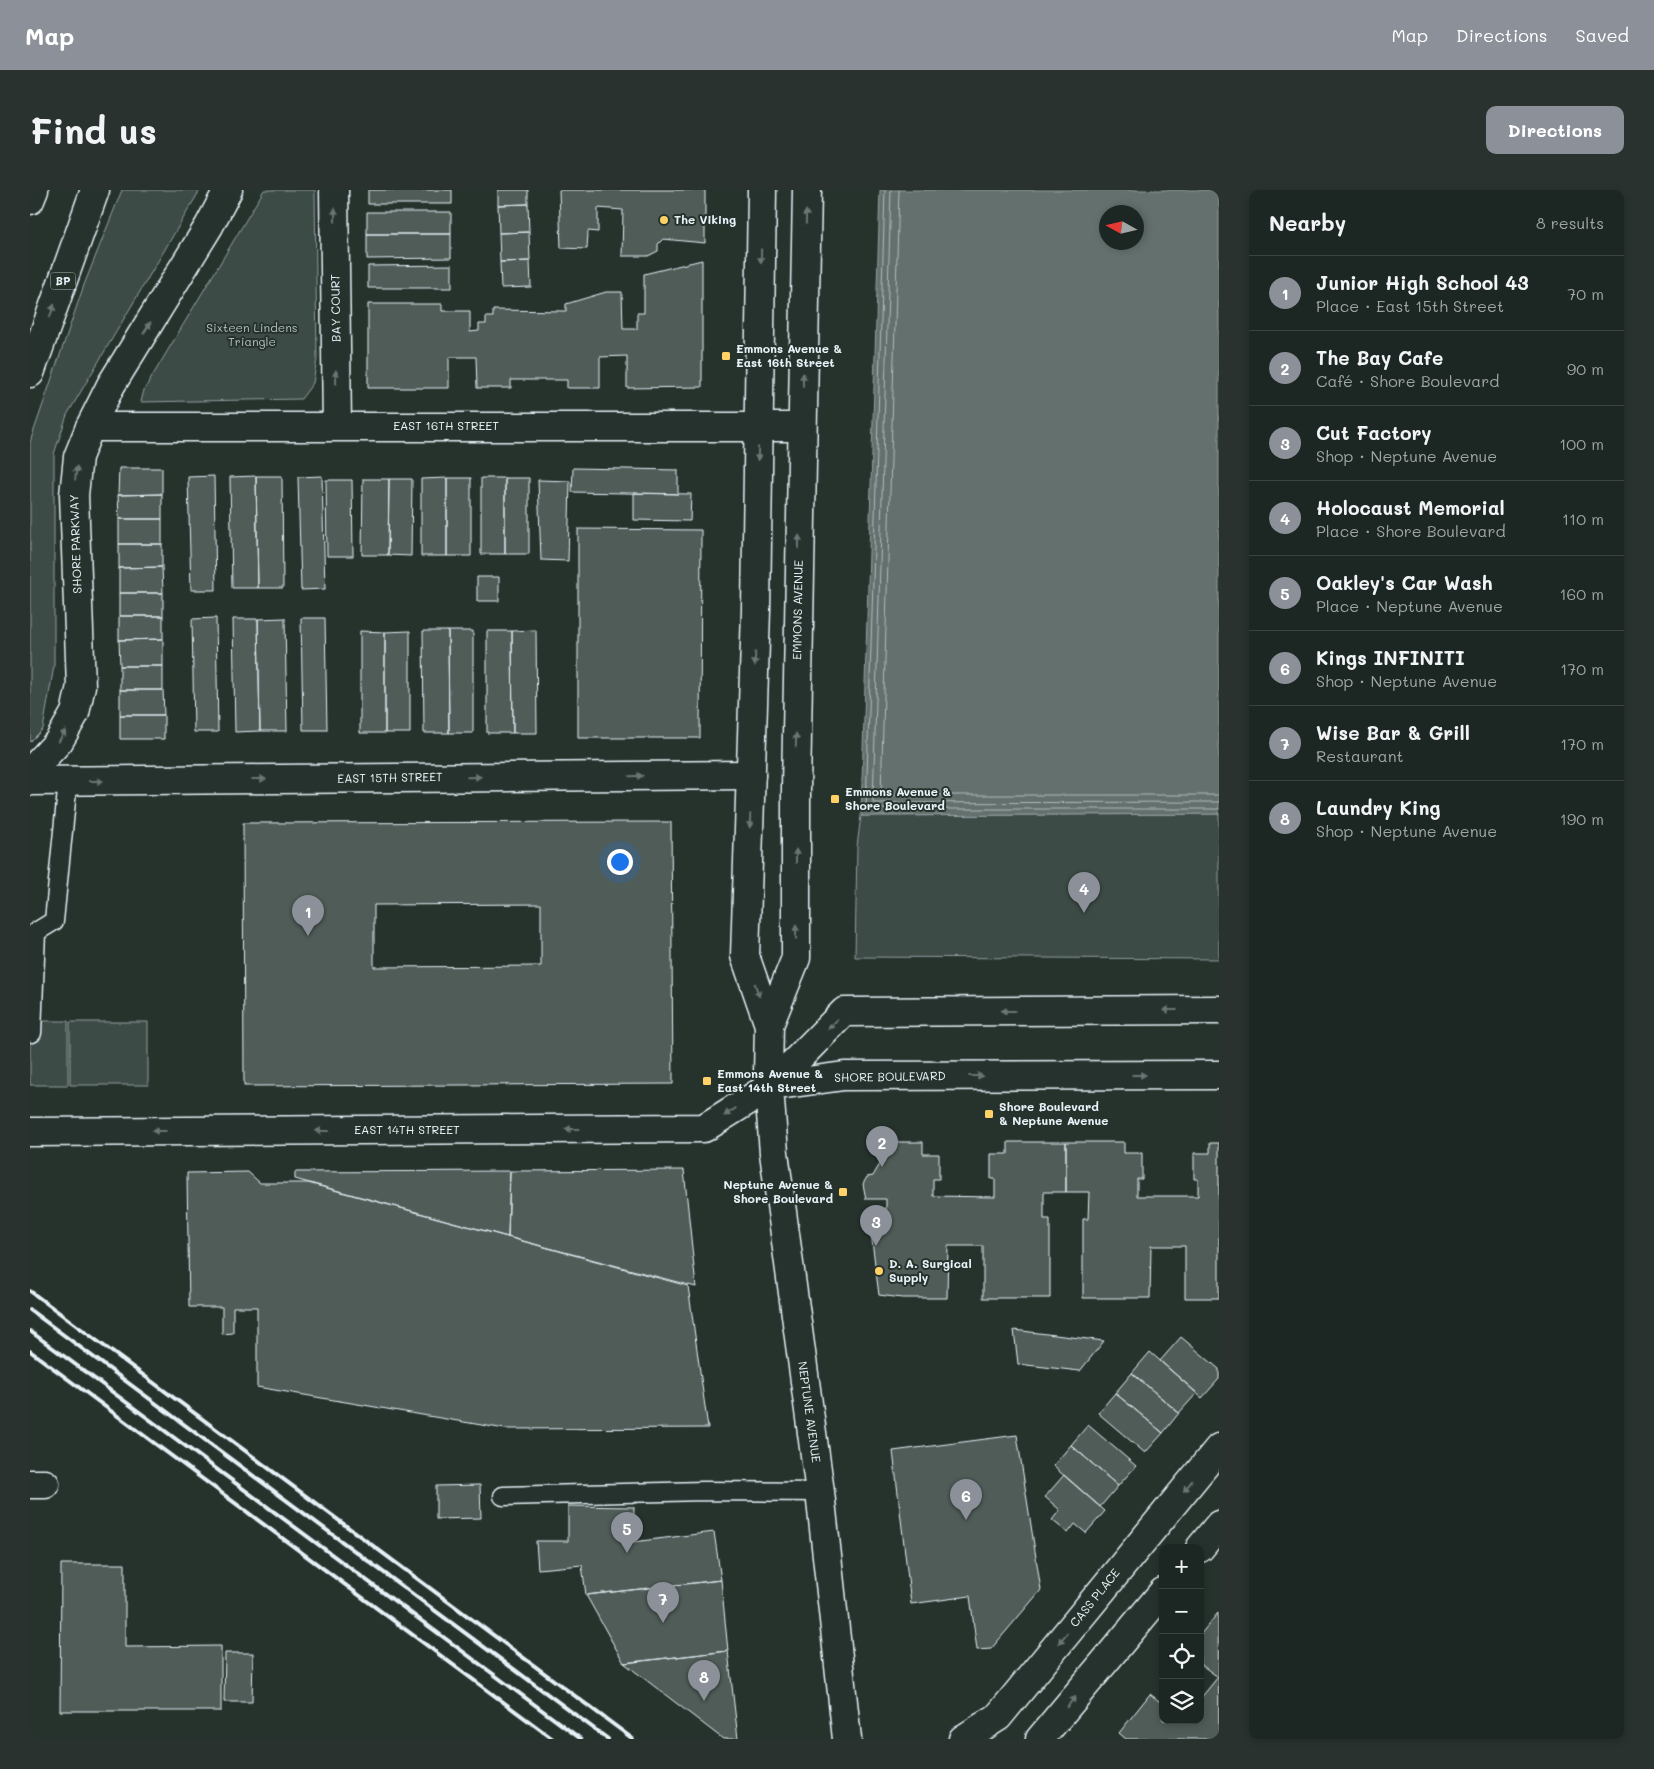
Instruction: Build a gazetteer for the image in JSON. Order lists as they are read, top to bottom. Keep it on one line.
{"streets":{"main road":["BP","BAY COURT","EAST 16TH STREET","SHORE PARKWAY","EMMONS AVENUE","EAST 15TH STREET","SHORE BOULEVARD","EAST 14TH STREET","NEPTUNE AVENUE","CASS PLACE"]},"crossings":[["BAY COURT","EAST 16TH STREET"],["EAST 16TH STREET","SHORE PARKWAY"],["EAST 16TH STREET","EMMONS AVENUE"],["EMMONS AVENUE","EAST 15TH STREET"],["EMMONS AVENUE","SHORE BOULEVARD"],["EMMONS AVENUE","EAST 14TH STREET"],["EMMONS AVENUE","NEPTUNE AVENUE"],["SHORE BOULEVARD","EAST 14TH STREET"],["SHORE BOULEVARD","NEPTUNE AVENUE"],["EAST 14TH STREET","NEPTUNE AVENUE"]],"one_way":["BAY COURT","EAST 15TH STREET","EAST 14TH STREET"],"parks":["Sixteen Lindens Triangle"],"places":{"other":["The Viking","D. A. Surgical Supply"],"transit":["Emmons Avenue & East 16th Street","Emmons Avenue & Shore Boulevard","Emmons Avenue & East 14th Street","Shore Boulevard & Neptune Avenue","Neptune Avenue & Shore Boulevard"]},"north":"left","page":{"header":"Map","nav":["Map","Directions","Saved"],"buttons":"Directions","title":"Find us","heading":["Nearby","8 results"],"list":[{"mark":"1","name":"Junior High School 43","note":"Place · East 15th Street","value":"70 m"},{"mark":"2","name":"The Bay Cafe","note":"Café · Shore Boulevard","value":"90 m"},{"mark":"3","name":"Cut Factory","note":"Shop · Neptune Avenue","value":"100 m"},{"mark":"4","name":"Holocaust Memorial","note":"Place · Shore Boulevard","value":"110 m"},{"mark":"5","name":"Oakley's Car Wash","note":"Place · Neptune Avenue","value":"160 m"},{"mark":"6","name":"Kings INFINITI","note":"Shop · Neptune Avenue","value":"170 m"},{"mark":"7","name":"Wise Bar & Grill","note":"Restaurant","value":"170 m"},{"mark":"8","name":"Laundry King","note":"Shop · Neptune Avenue","value":"190 m"}],"pins":["4","1","2","3","6","5","7","8"],"map_buttons":["+","−"]}}
